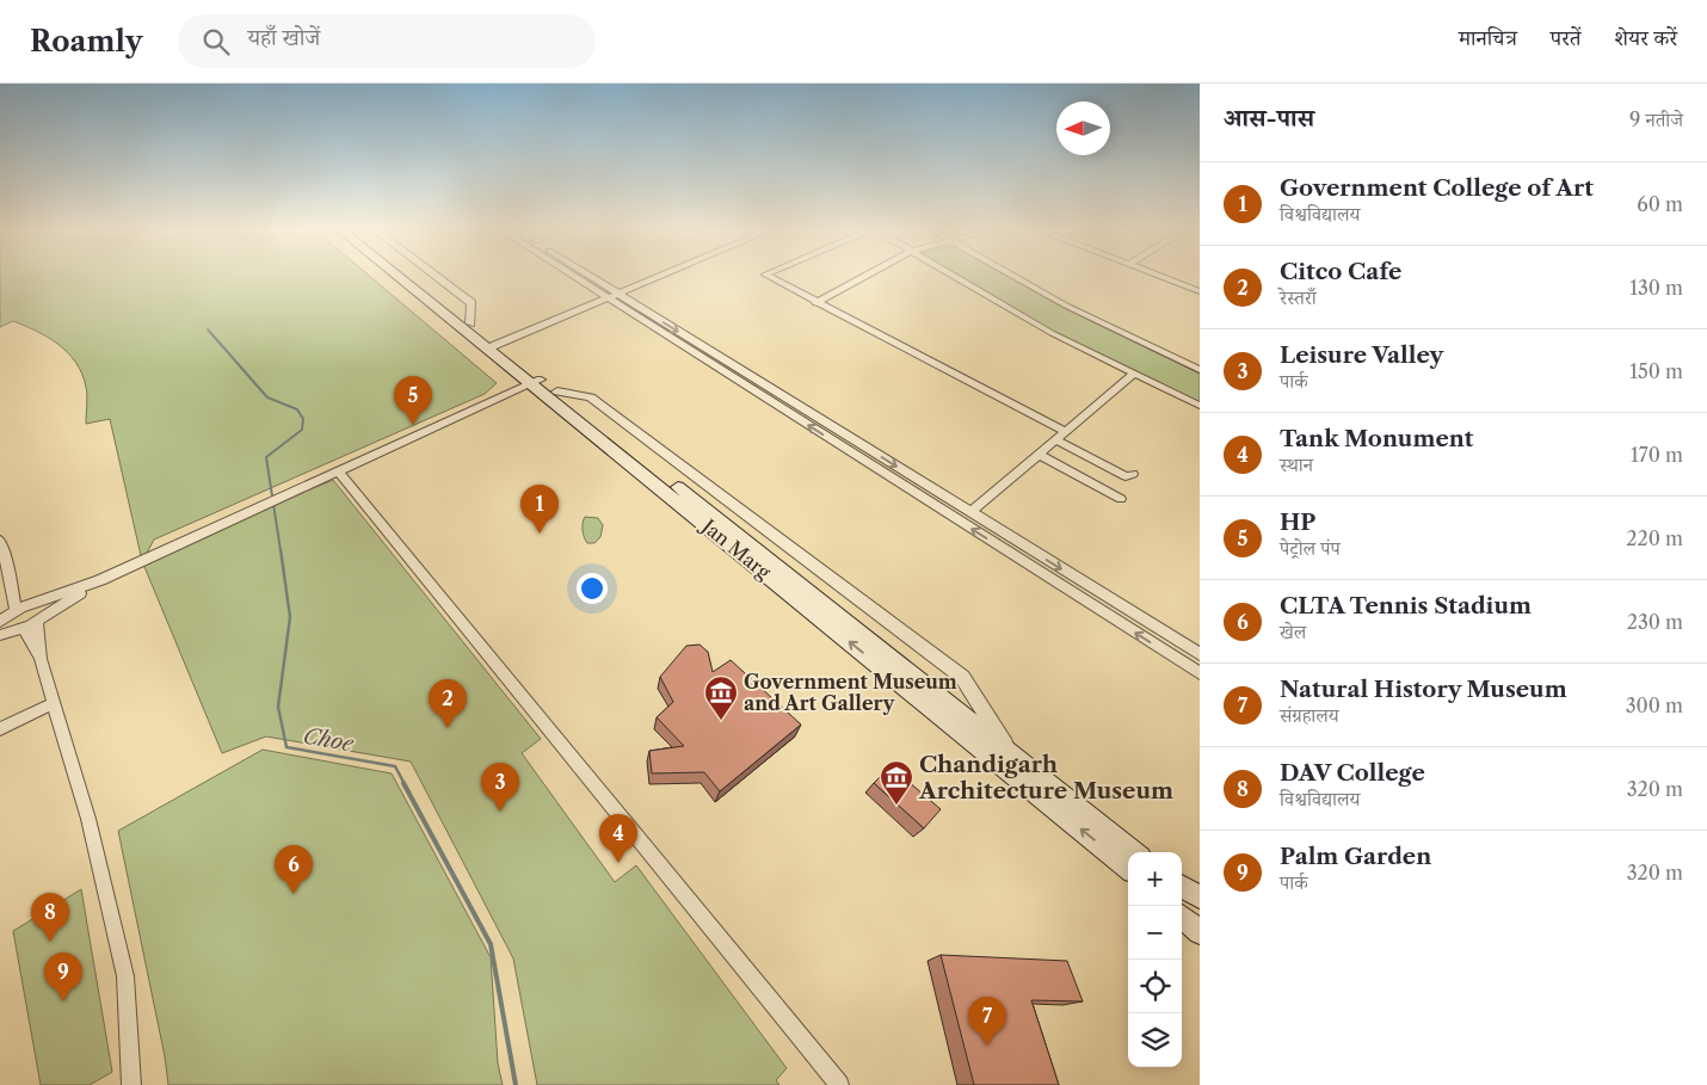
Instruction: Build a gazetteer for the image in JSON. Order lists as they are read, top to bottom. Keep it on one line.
{"streets":{"main road":["Jan Marg"]},"water":["Choe"],"places":{"museum":["Government Museum and Art Gallery","Chandigarh Architecture Museum"]},"north":"left","page":{"header":"Roamly","search":"यहाँ खोजें","nav":["मानचित्र","परतें","शेयर करें"],"heading":["आस-पास","9 नतीजे"],"list":[{"mark":"1","name":"Government College of Art","note":"विश्वविद्यालय","value":"60 m"},{"mark":"2","name":"Citco Cafe","note":"रेस्तराँ","value":"130 m"},{"mark":"3","name":"Leisure Valley","note":"पार्क","value":"150 m"},{"mark":"4","name":"Tank Monument","note":"स्थान","value":"170 m"},{"mark":"5","name":"HP","note":"पेट्रोल पंप","value":"220 m"},{"mark":"6","name":"CLTA Tennis Stadium","note":"खेल","value":"230 m"},{"mark":"7","name":"Natural History Museum","note":"संग्रहालय","value":"300 m"},{"mark":"8","name":"DAV College","note":"विश्वविद्यालय","value":"320 m"},{"mark":"9","name":"Palm Garden","note":"पार्क","value":"320 m"}],"pins":["5","1","2","3","4","6","8","9","7"],"map_buttons":["+","−"]}}
